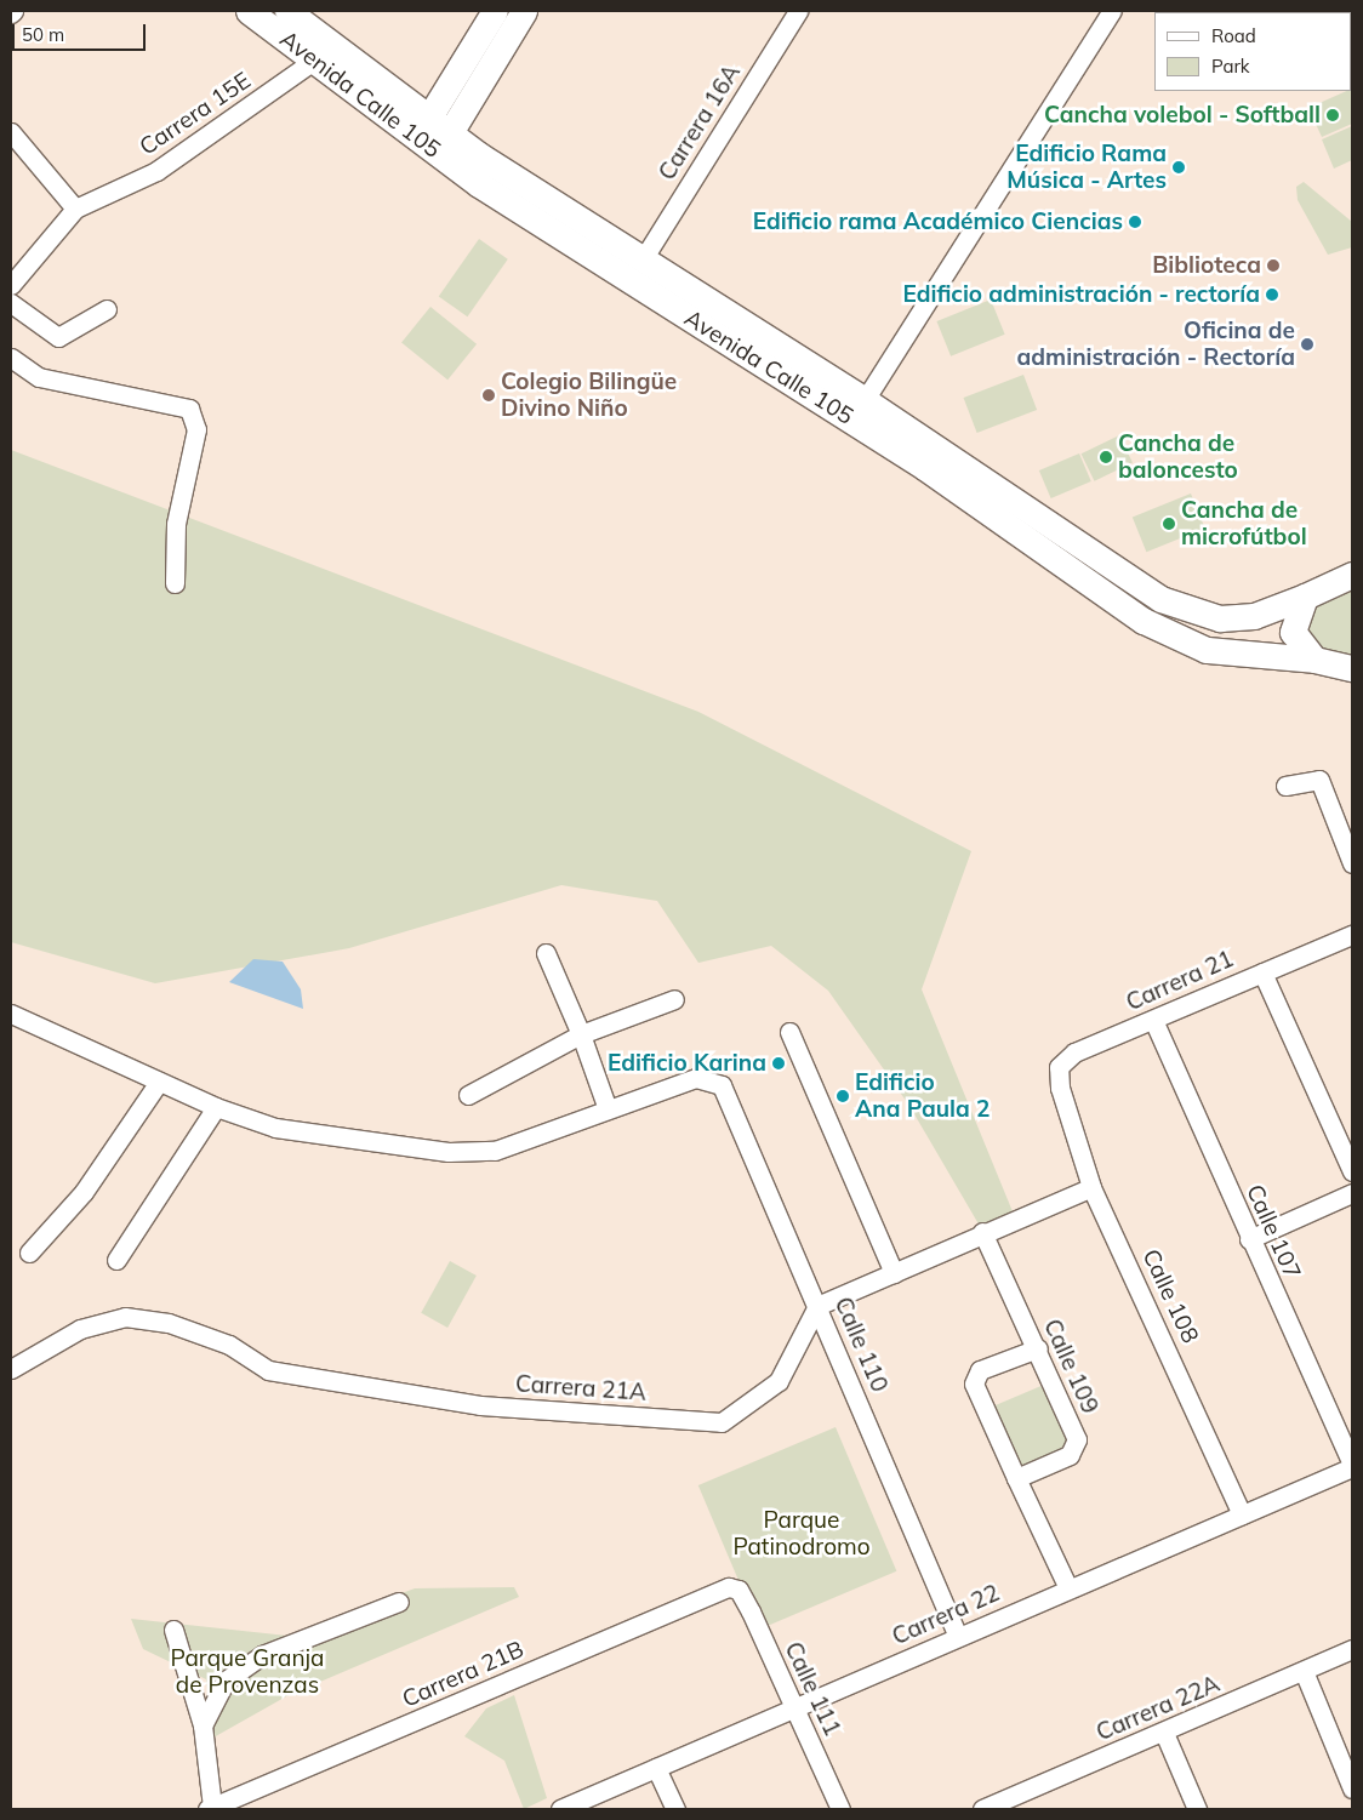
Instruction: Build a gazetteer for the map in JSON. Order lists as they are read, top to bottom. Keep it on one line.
{"streets":{"main road":["Avenida Calle 105"],"street":["Carrera 15E","Carrera 16A","Carrera 21","Calle 107","Calle 108","Calle 110","Calle 109","Carrera 21A","Carrera 22","Carrera 21B","Calle 111","Carrera 22A"]},"crossings":[["Avenida Calle 105","Carrera 15E"],["Avenida Calle 105","Carrera 16A"],["Carrera 21","Calle 107"],["Carrera 21","Calle 108"],["Calle 107","Carrera 22"],["Calle 108","Carrera 22"],["Calle 110","Carrera 21A"],["Calle 110","Carrera 22"],["Carrera 22","Calle 111"],["Carrera 21B","Calle 111"]],"parks":["Parque Patinodromo","Parque Granja de Provenzas"],"places":["Cancha volebol - Softball","Edificio Rama Música - Artes","Edificio rama Académico Ciencias","Biblioteca","Edificio administración - rectoría","Oficina de administración - Rectoría","Colegio Bilingüe Divino Niño","Cancha de baloncesto","Cancha de microfútbol","Edificio Karina","Edificio Ana Paula 2"],"legend":["Road","Park"],"scale_bar":"50 m"}
